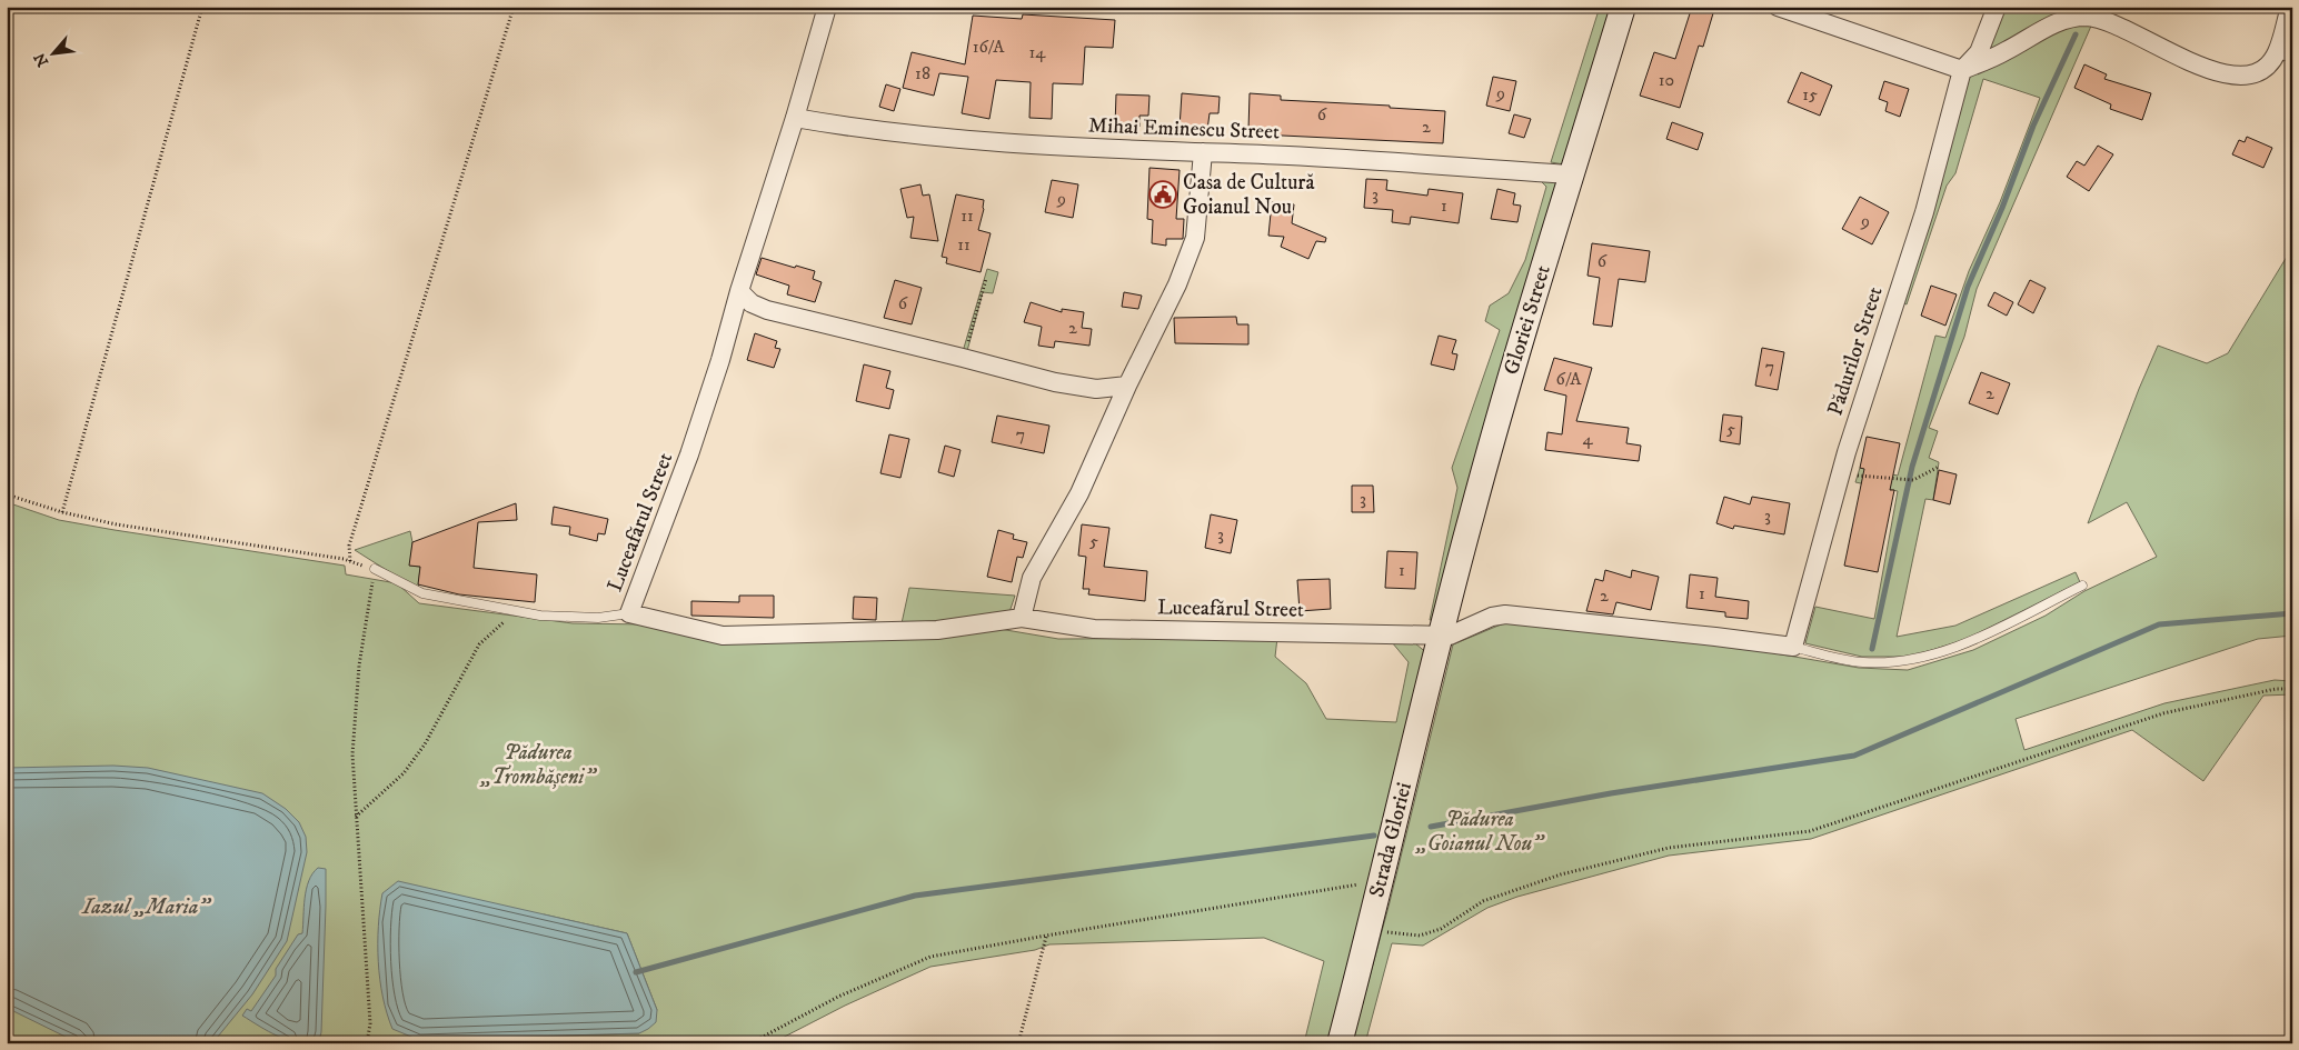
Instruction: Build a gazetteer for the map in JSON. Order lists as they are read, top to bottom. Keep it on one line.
{"streets":{"street":["Mihai Eminescu Street","Gloriei Street","Pădurilor Street","Luceafărul Street","Strada Gloriei"]},"crossings":[["Mihai Eminescu Street","Gloriei Street"],["Mihai Eminescu Street","Luceafărul Street"],["Gloriei Street","Luceafărul Street"],["Gloriei Street","Strada Gloriei"],["Luceafărul Street","Strada Gloriei"]],"water":["Iazul „Maria”"],"parks":["Pădurea „Trombășeni”","Pădurea „Goianul Nou”"],"places":{"public building":["Casa de Cultură Goianul Nou"]},"house_numbers":["16/A","14","18","10","9","15","6","2","3","9","1","11","9","11","6","6","2","7","6/A","2","5","7","4","3","3","3","5","1","1","2"],"north":"bottom left"}
